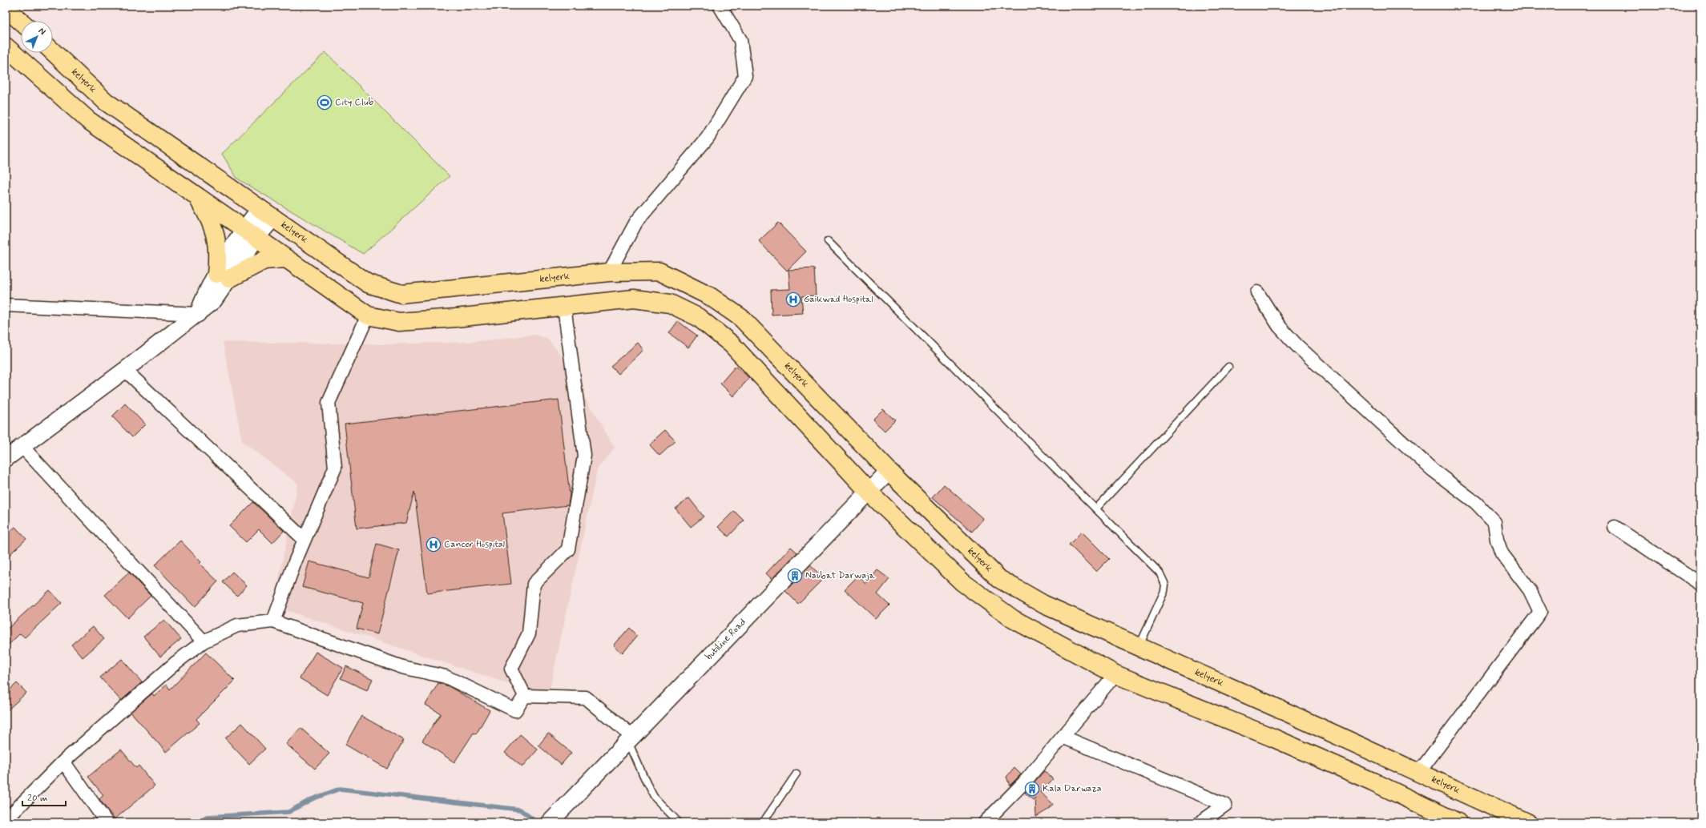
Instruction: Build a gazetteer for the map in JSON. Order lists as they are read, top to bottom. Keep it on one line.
{"streets":{"main road":["kelyerk"],"street":["butiline Road"]},"crossings":[["kelyerk","butiline Road"]],"places":{"sports":["City Club"],"hospital":["Gaikwad Hospital","Cancer Hospital"],"building":["Naubat Darwaja","Kala Darwaza"]},"scale_bar":"20 m","north":"top right"}
